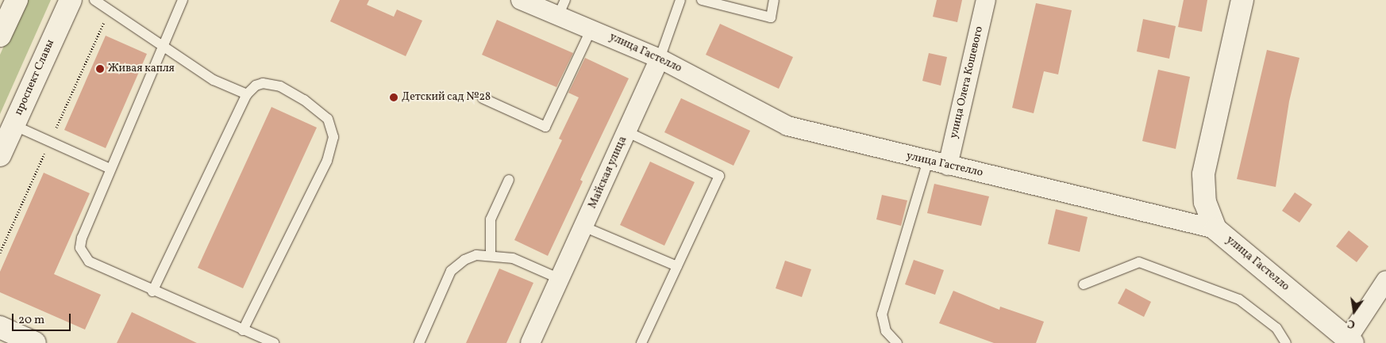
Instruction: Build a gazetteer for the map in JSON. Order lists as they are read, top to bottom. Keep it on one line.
{"streets":{"street":["улица Гастелло","проспект Славы","улица Олега Кошевого","Майская улица"]},"crossings":[["улица Гастелло","улица Олега Кошевого"],["улица Гастелло","Майская улица"]],"places":["Живая капля","Детский сад №28"],"scale_bar":"20 m","north":"bottom"}
